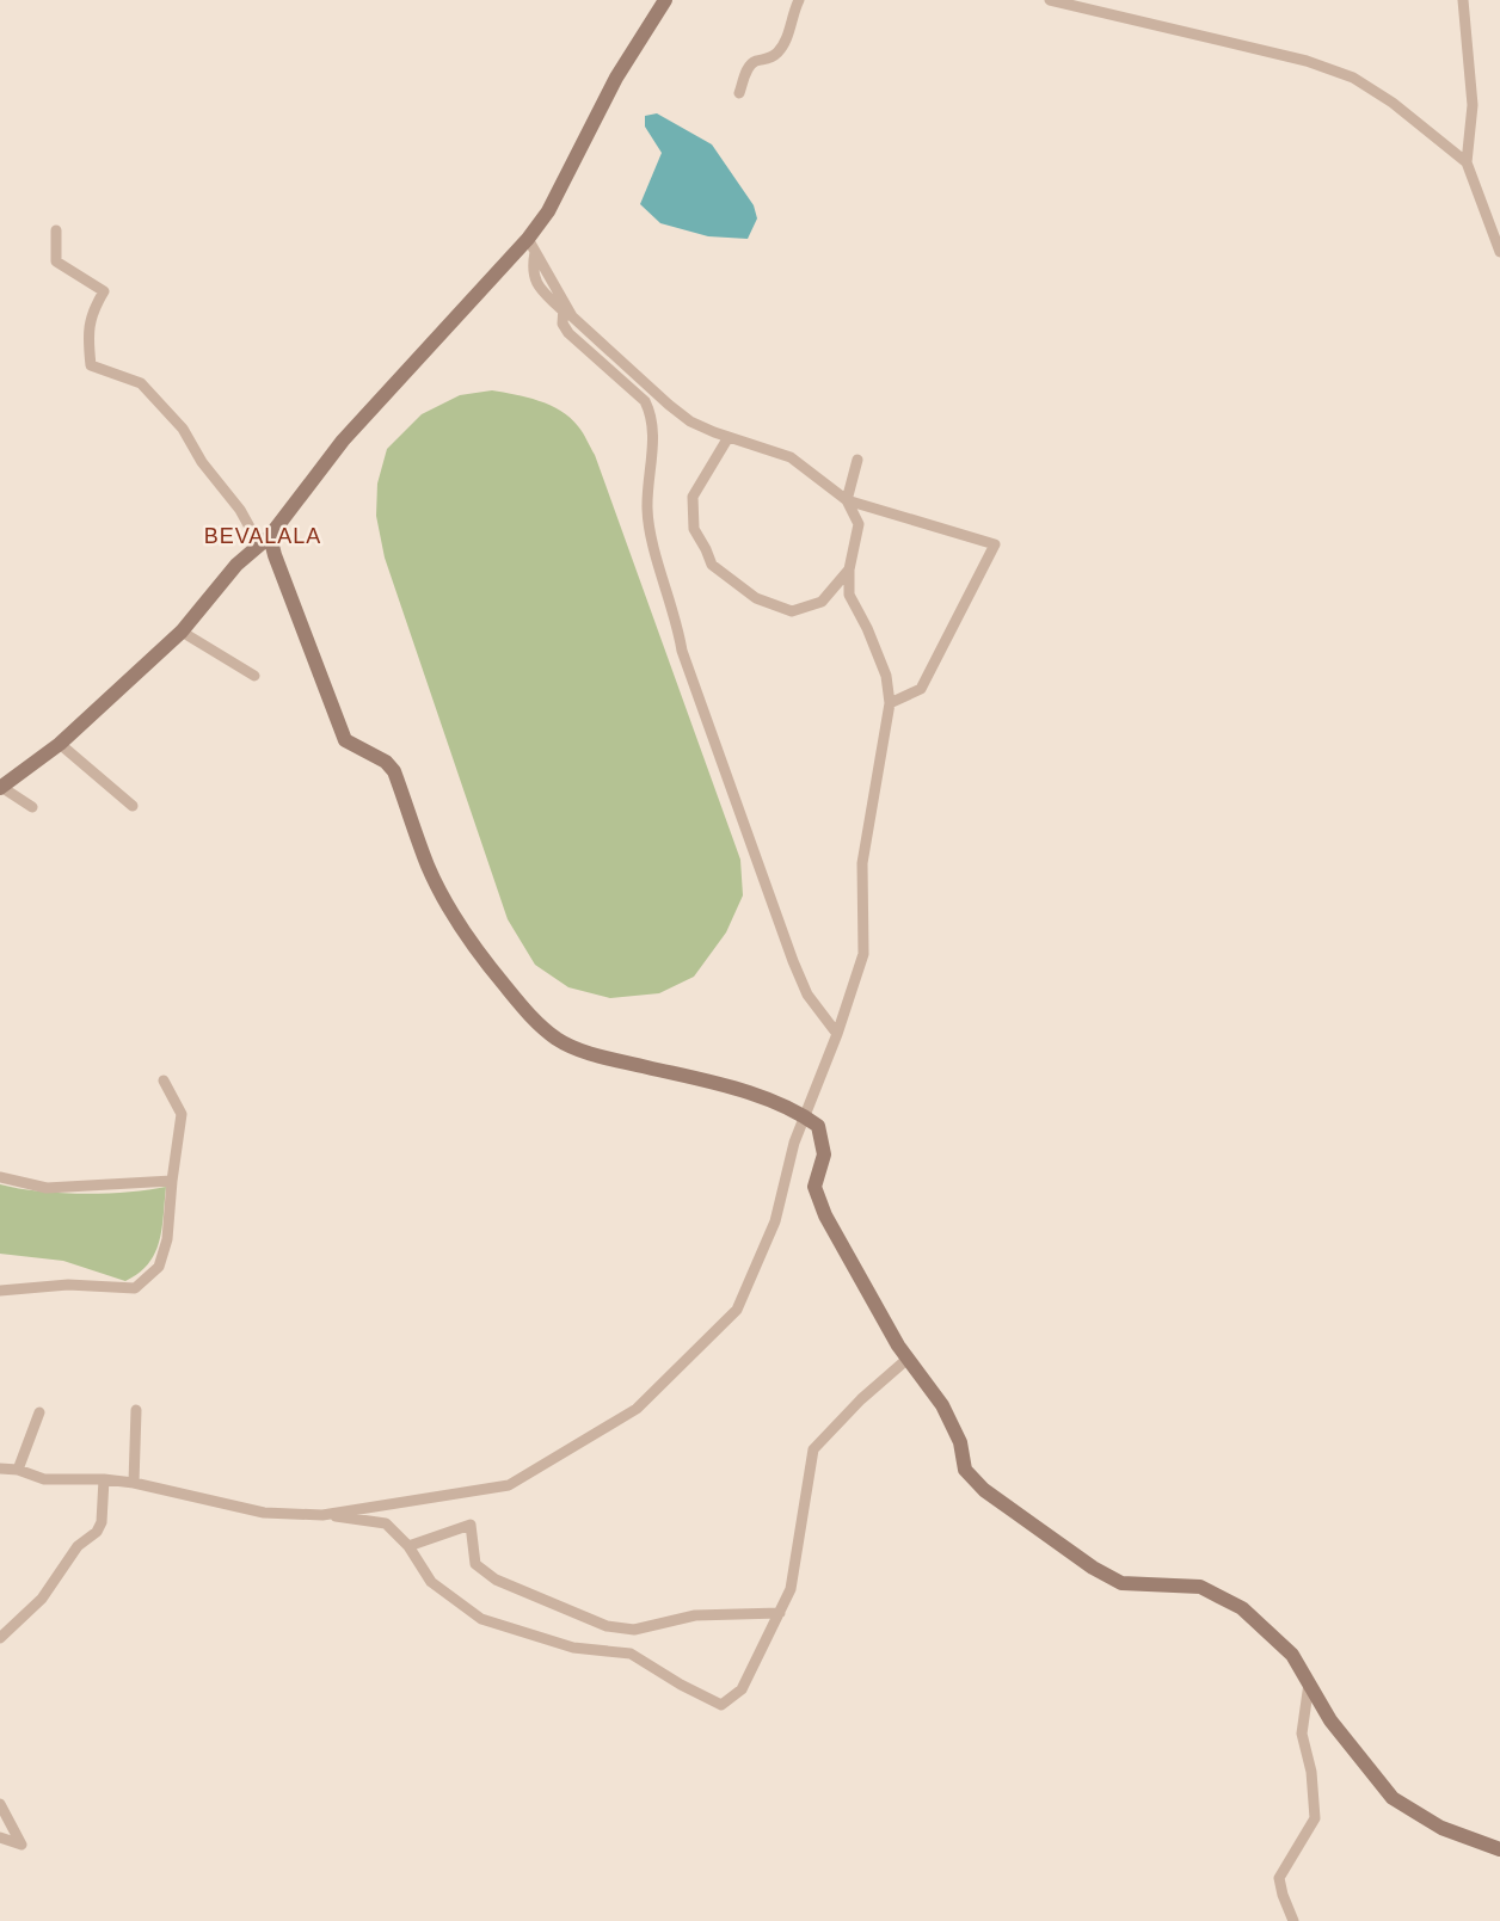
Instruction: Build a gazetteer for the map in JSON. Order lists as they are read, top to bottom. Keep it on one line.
{"districts":["BEVALALA"]}
